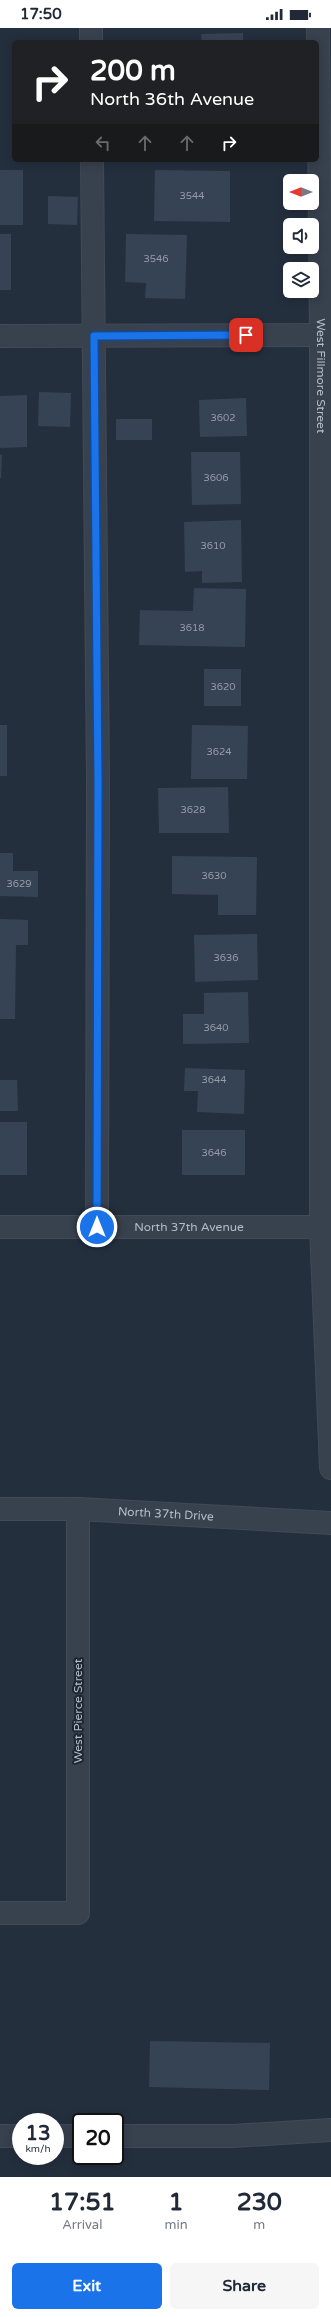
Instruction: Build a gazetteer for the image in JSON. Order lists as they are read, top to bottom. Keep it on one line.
{"streets":{"street":["West Fillmore Street","North 37th Avenue","North 37th Drive","West Pierce Street"]},"crossings":[["West Fillmore Street","North 37th Avenue"],["North 37th Drive","West Pierce Street"]],"house_numbers":["3544","3546","3602","3606","3610","3618","3620","3624","3628","3630","3629","3636","3640","3644","3646"],"north":"left","page":{"status":"17:50","turn":["200 m","North 36th Avenue"],"speed":"13 km/h","limit":"20","eta":["17:51","Arrival","1","min","230","m"],"buttons":["Exit","Share"]}}
